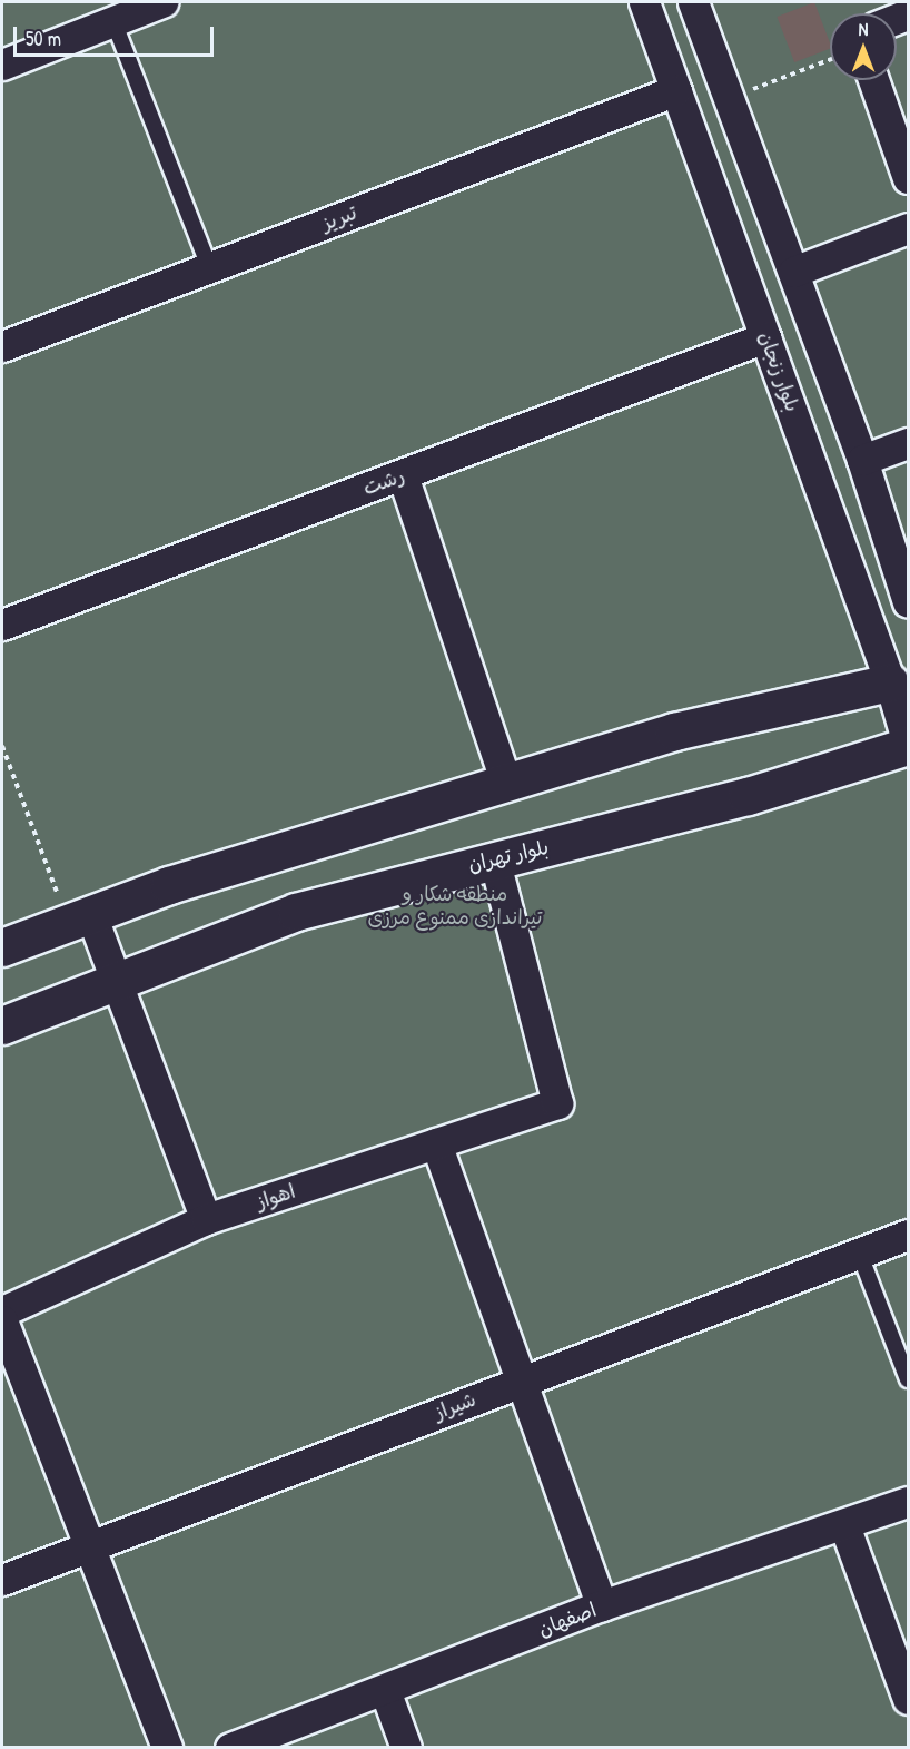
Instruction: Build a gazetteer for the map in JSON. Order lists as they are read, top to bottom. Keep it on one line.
{"streets":{"street":["تبریز","بلوار زنجان","رشت","بلوار تهران","اهواز","شیراز","اصفهان"]},"crossings":[["تبریز","بلوار زنجان"],["بلوار زنجان","رشت"],["بلوار زنجان","بلوار تهران"],["بلوار تهران","اهواز"]],"parks":["منطقه شکار و تیراندازی ممنوع مرزی"],"scale_bar":"50 m","north":"top"}
